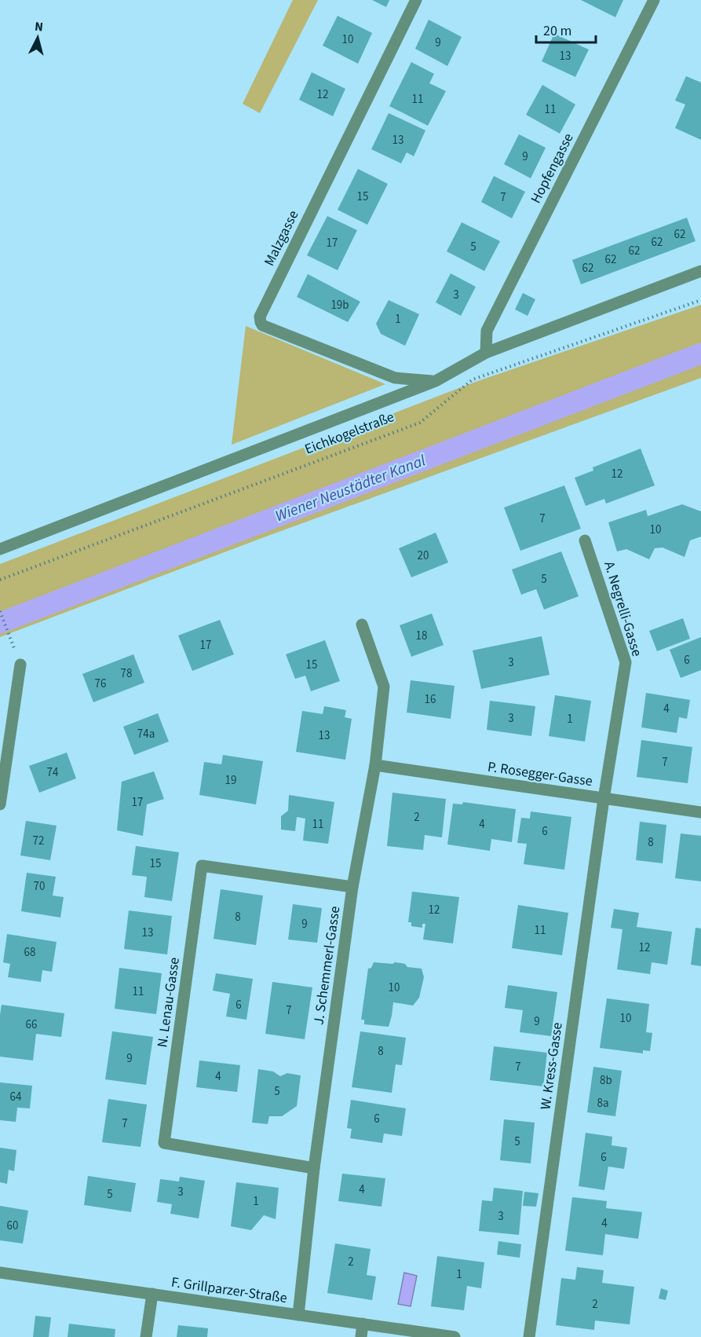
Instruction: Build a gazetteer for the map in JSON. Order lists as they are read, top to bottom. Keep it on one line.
{"streets":{"street":["Hopfengasse","Malzgasse","Eichkogelstraße","A. Negrelli-Gasse","P. Rosegger-Gasse","J. Schemmerl-Gasse","N. Lenau-Gasse","W. Kress-Gasse","F. Grillparzer-Straße"]},"crossings":[["Hopfengasse","Eichkogelstraße"],["Malzgasse","Eichkogelstraße"],["A. Negrelli-Gasse","P. Rosegger-Gasse"],["A. Negrelli-Gasse","W. Kress-Gasse"],["P. Rosegger-Gasse","J. Schemmerl-Gasse"],["P. Rosegger-Gasse","W. Kress-Gasse"],["J. Schemmerl-Gasse","N. Lenau-Gasse"],["J. Schemmerl-Gasse","F. Grillparzer-Straße"]],"water":["Wiener Neustädter Kanal"],"house_numbers":["10","9","13","12","11","11","13","9","15","7","62","62","17","5","62","62","62","3","19b","1","12","7","10","20","5","18","17","6","3","15","78","76","16","4","3","1","74a","13","7","74","19","17","2","11","4","6","72","8","15","70","12","8","9","11","13","12","68","10","11","6","7","10","9","66","8","9","7","4","8b","5","64","8a","6","7","5","6","4","3","5","1","3","4","60","2","1","2"],"scale_bar":"20 m","north":"top"}
